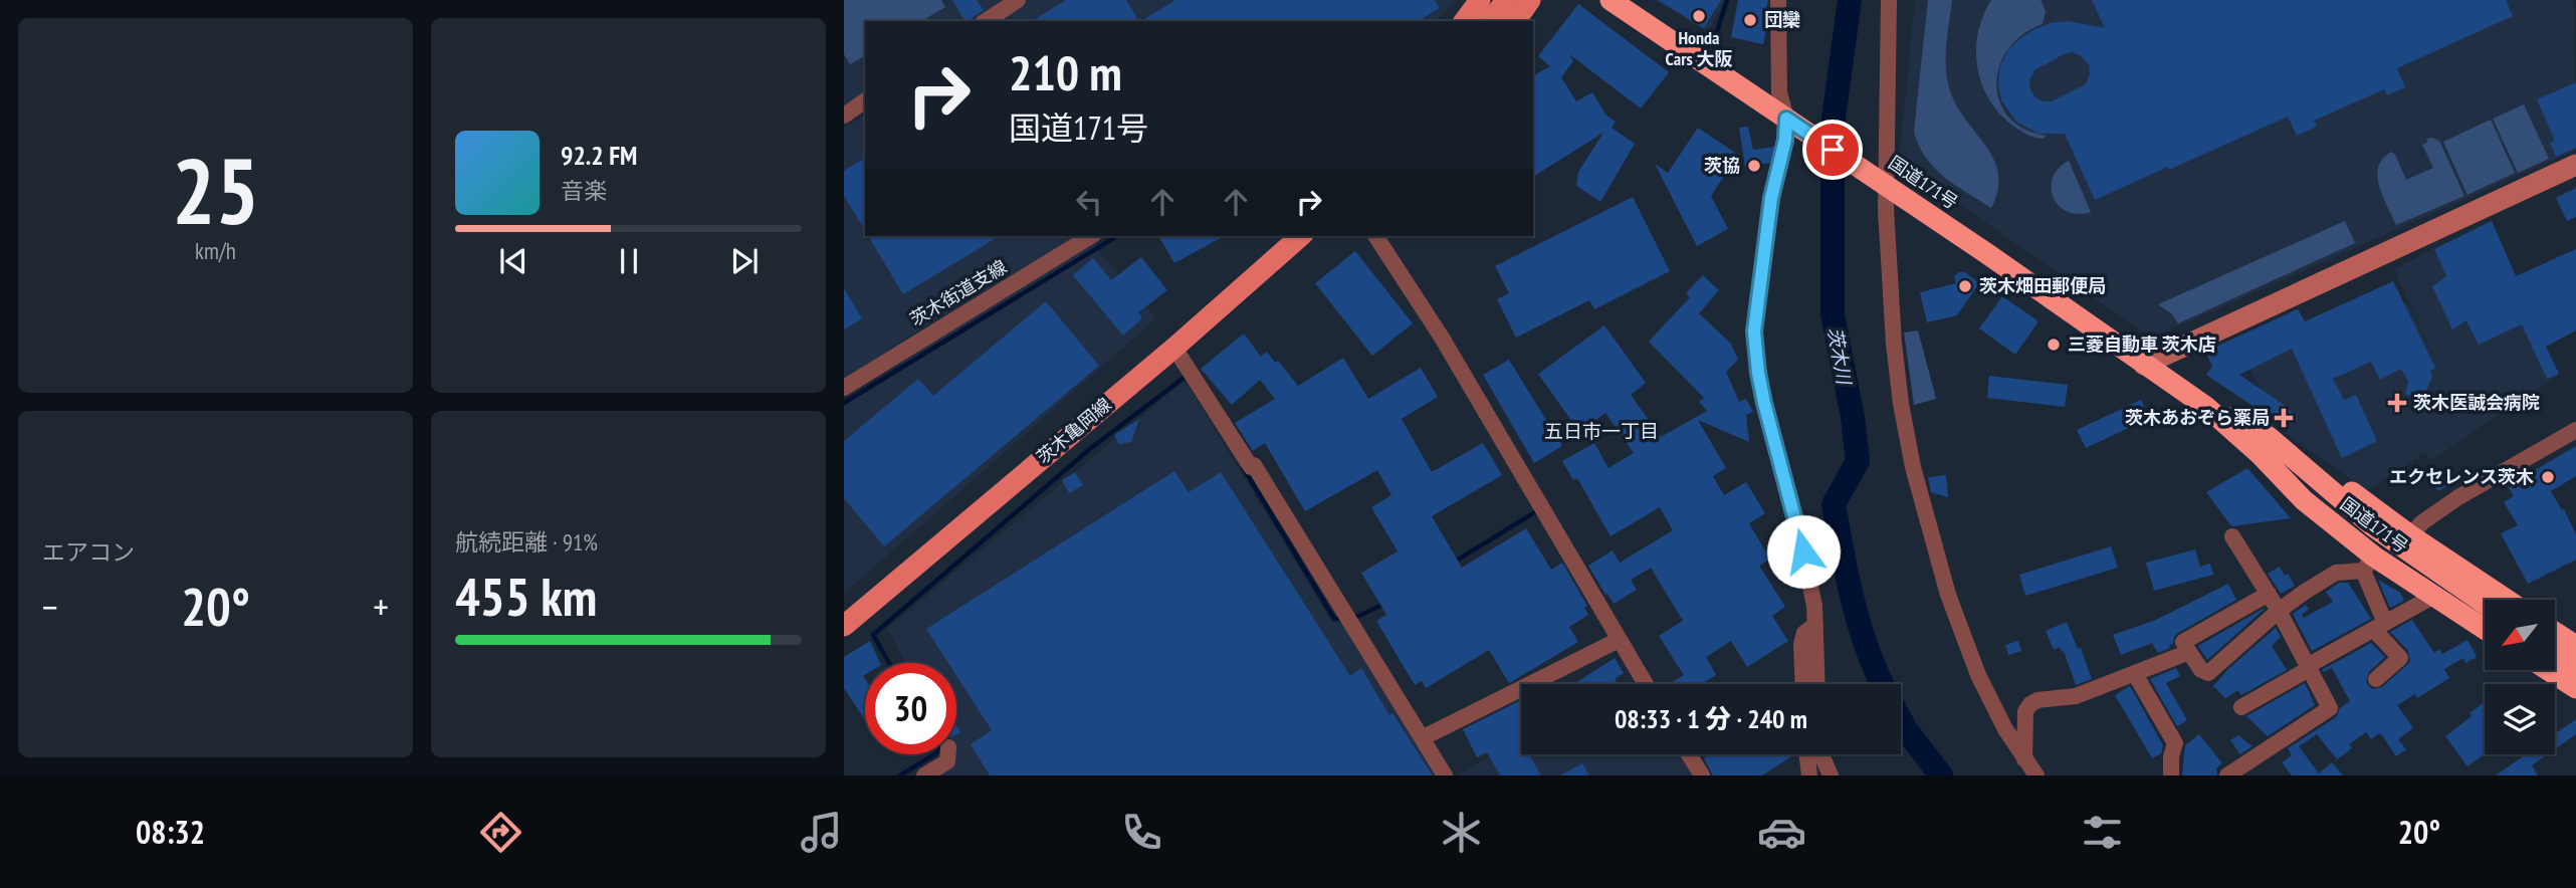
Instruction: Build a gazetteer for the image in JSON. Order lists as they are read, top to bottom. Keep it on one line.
{"streets":{"highway":["国道171号"],"main road":["茨木亀岡線"],"street":["茨木街道支線"]},"districts":["五日市一丁目"],"water":["茨木川"],"places":{"other":["Honda Cars 大阪","団欒","茨協","茨木畑田郵便局","三菱自動車 茨木店","エクセレンス茨木"],"health":["茨木医誠会病院","茨木あおぞら薬局"]},"north":"bottom left","page":{"tile":[["25","km/h"],"エアコン",["航続距離 · 91%","455 km"]],"turn":["210 m","国道171号"],"song":["92.2 FM","音楽"],"heat":["−","20°","+"],"limit":"30","trip":"08:33 · 1 分 · 240 m","tabs":["08:32","20°"]}}
